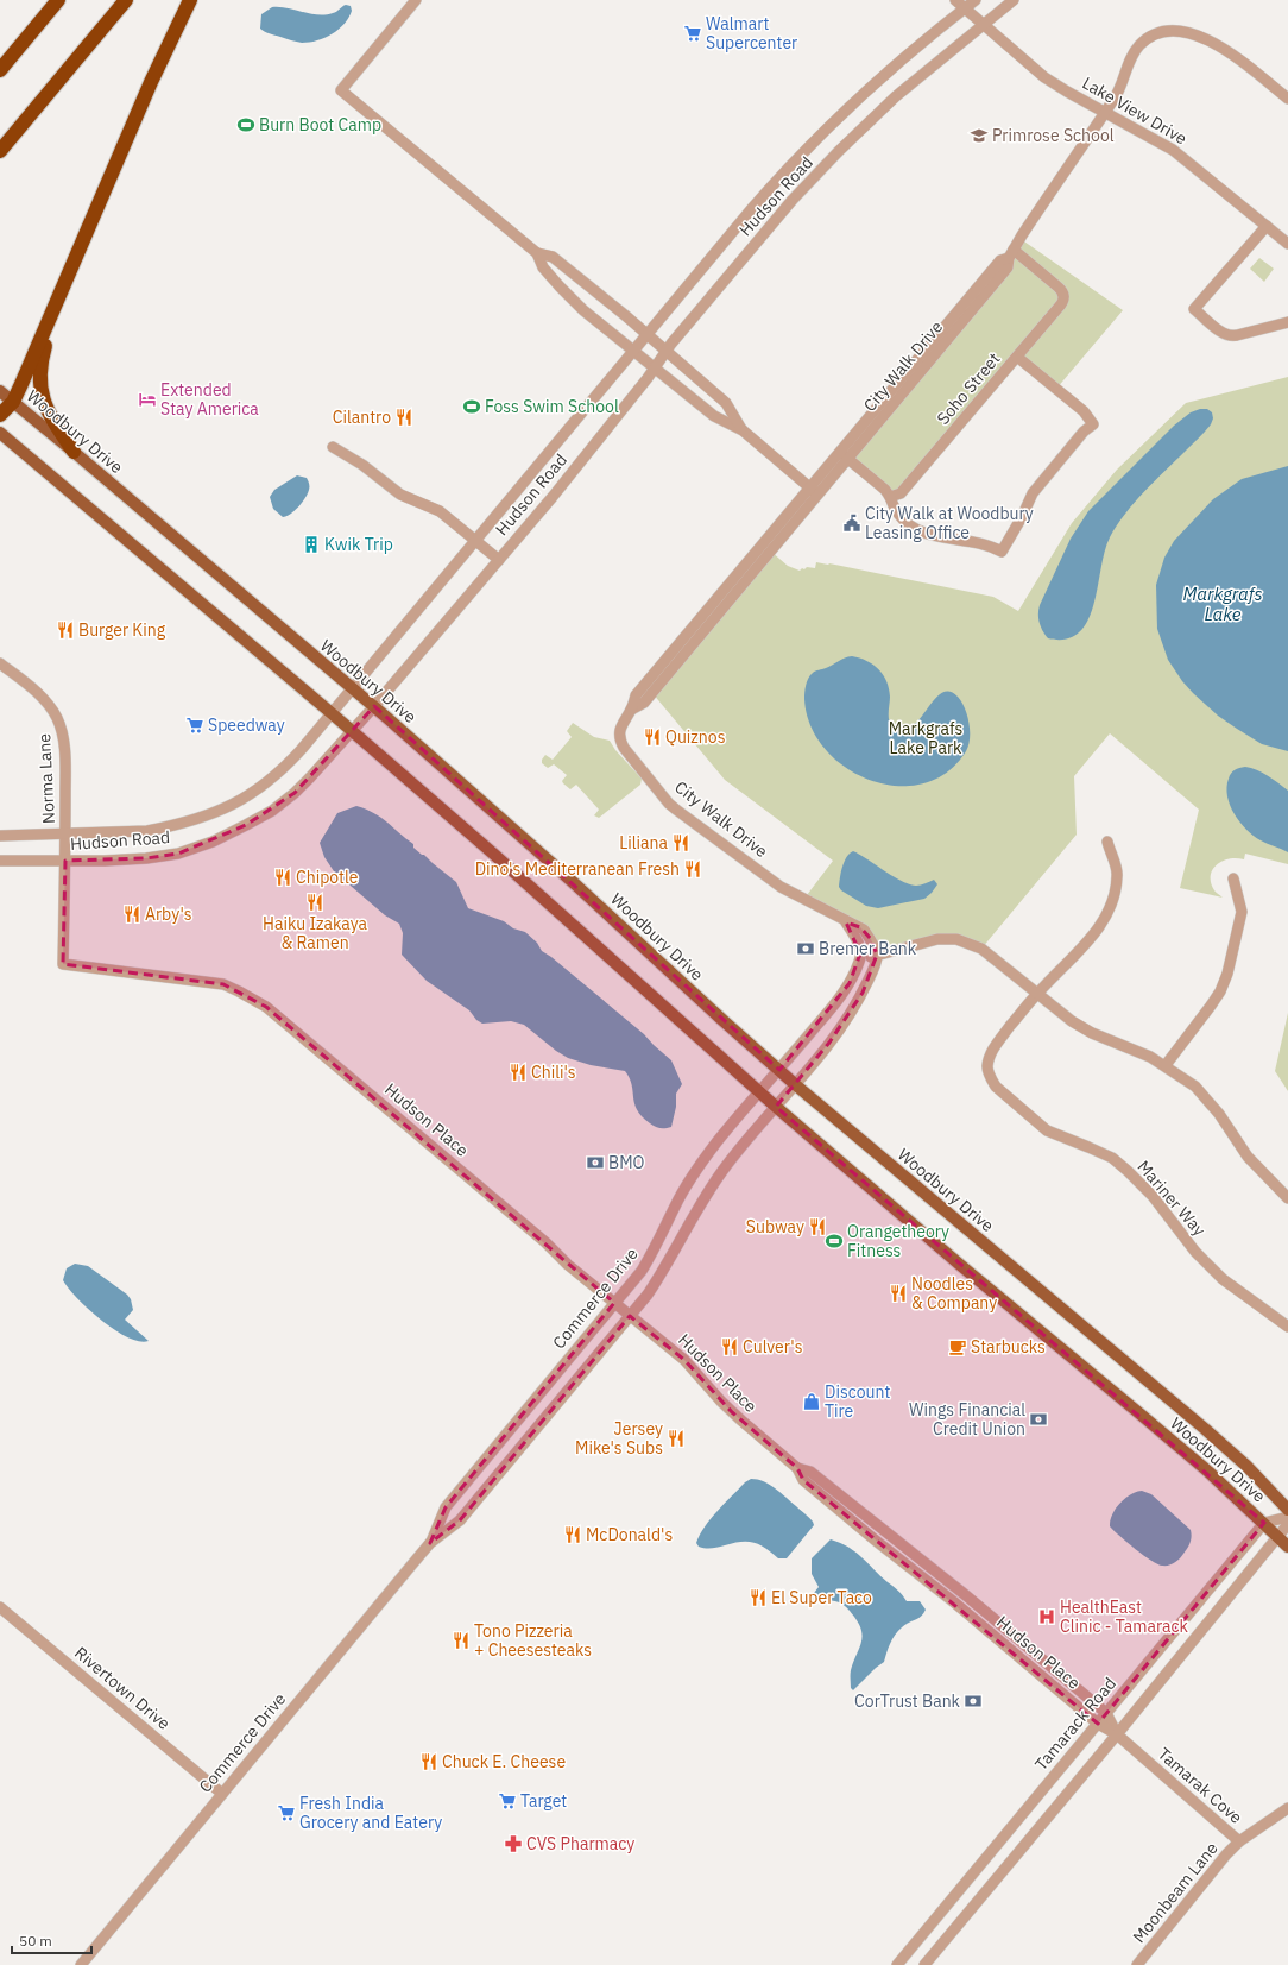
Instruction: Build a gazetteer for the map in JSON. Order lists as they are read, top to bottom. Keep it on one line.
{"streets":{"main road":["Woodbury Drive"],"street":["Lake View Drive","Hudson Road","City Walk Drive","Soho Street","Norma Lane","Hudson Place","Mariner Way","Commerce Drive","Rivertown Drive","Tamarack Road","Tamarak Cove","Moonbeam Lane"]},"crossings":[["Lake View Drive","Hudson Road"],["Lake View Drive","City Walk Drive"],["Hudson Road","Woodbury Drive"],["Hudson Road","Norma Lane"],["Hudson Road","Hudson Place"],["City Walk Drive","Soho Street"],["City Walk Drive","Commerce Drive"],["Woodbury Drive","Commerce Drive"],["Woodbury Drive","Tamarack Road"],["Norma Lane","Hudson Place"],["Hudson Place","Commerce Drive"],["Hudson Place","Tamarack Road"],["Hudson Place","Tamarak Cove"],["Commerce Drive","Rivertown Drive"],["Tamarak Cove","Moonbeam Lane"]],"water":["Markgrafs Lake"],"parks":["Markgrafs Lake Park"],"places":{"supermarket":["Walmart Supercenter","Speedway","Target","Fresh India Grocery and Eatery"],"sports":["Burn Boot Camp","Foss Swim School","Orangetheory Fitness"],"school or university":["Primrose School"],"hotel":["Extended Stay America"],"restaurant":["Cilantro","Burger King","Quiznos","Liliana","Dino's Mediterranean Fresh","Chipotle","Haiku Izakaya & Ramen","Arby's","Chili's","Subway","Noodles & Company","Culver's","Jersey Mike's Subs","McDonald's","El Super Taco","Tono Pizzeria + Cheesesteaks","Chuck E. Cheese"],"public building":["City Walk at Woodbury Leasing Office"],"building":["Kwik Trip"],"bank":["Bremer Bank","BMO","Wings Financial Credit Union","CorTrust Bank"],"cafe":["Starbucks"],"shop":["Discount Tire"],"hospital":["HealthEast Clinic - Tamarack"],"pharmacy":["CVS Pharmacy"]},"scale_bar":"50 m"}
